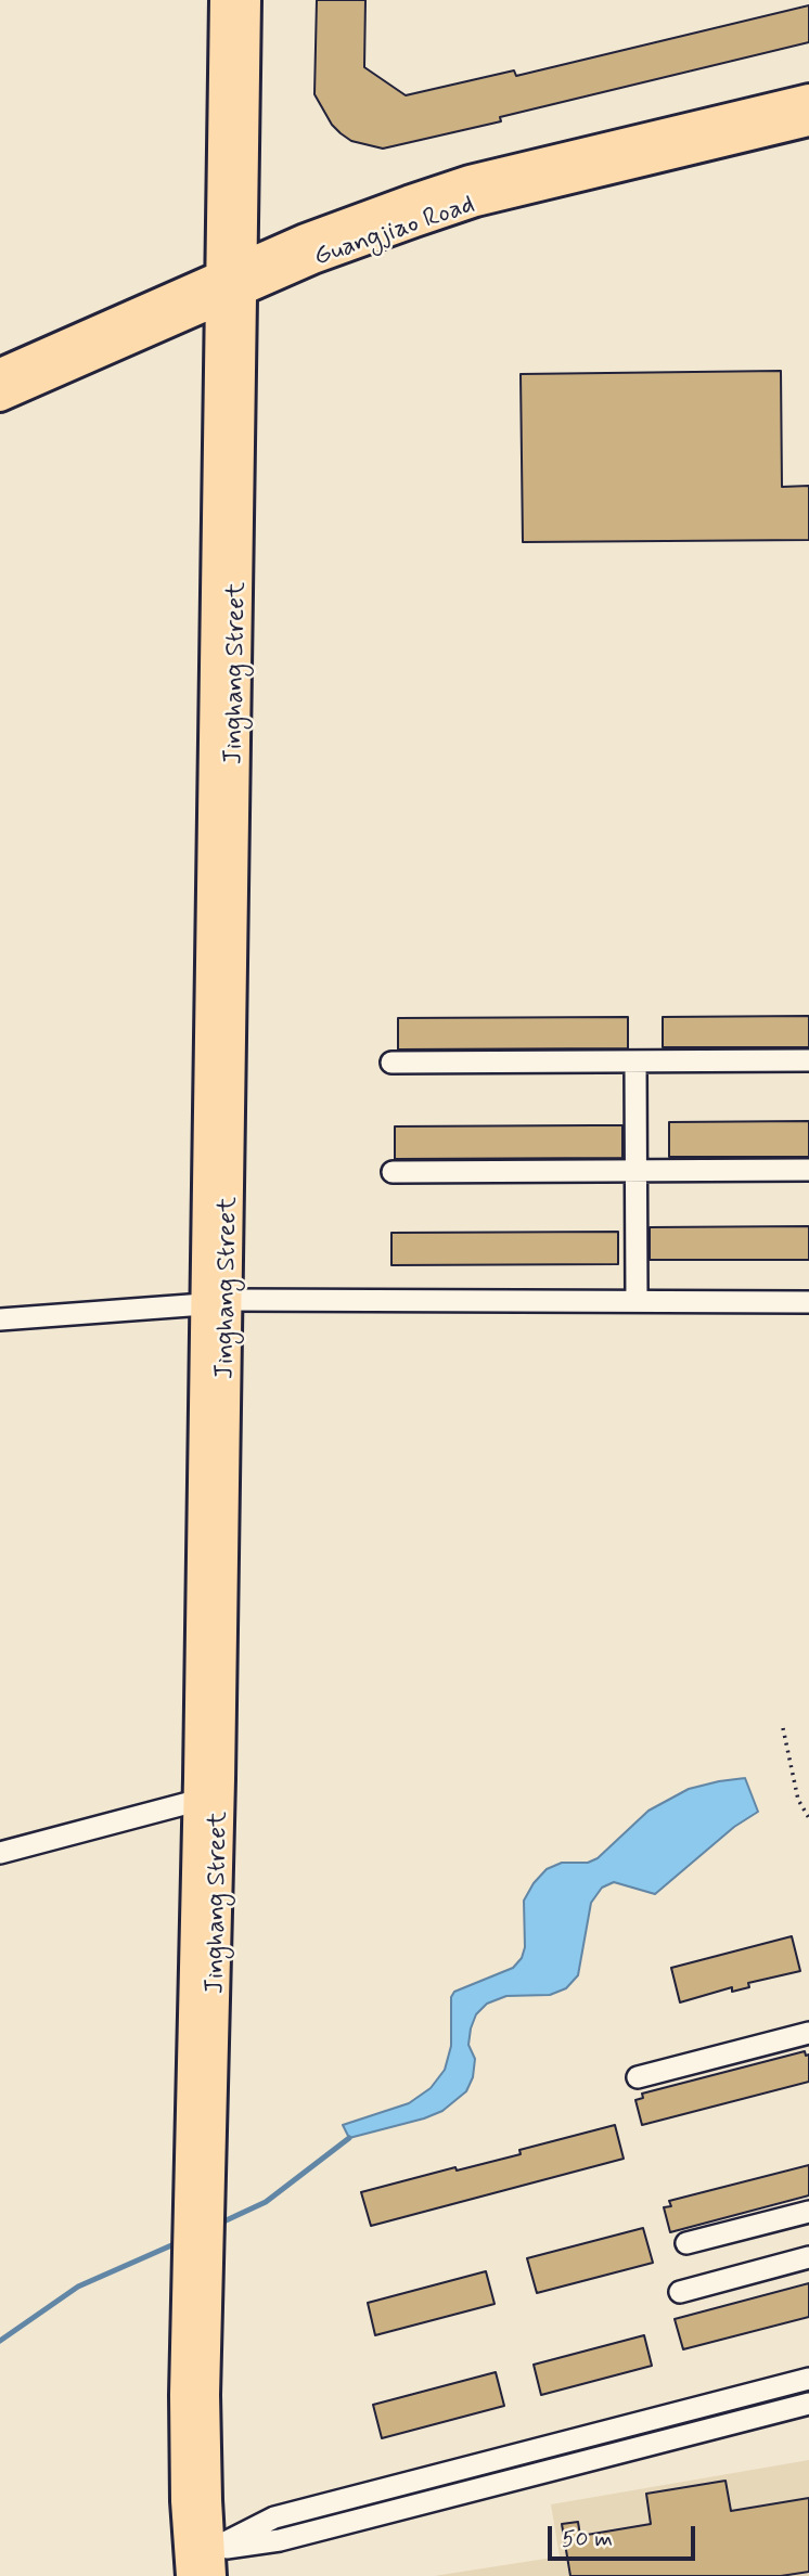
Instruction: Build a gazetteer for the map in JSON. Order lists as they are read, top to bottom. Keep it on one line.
{"streets":{"main road":["Guangjiao Road","Jinghang Street"]},"crossings":[["Guangjiao Road","Jinghang Street"]],"scale_bar":"50 m"}
